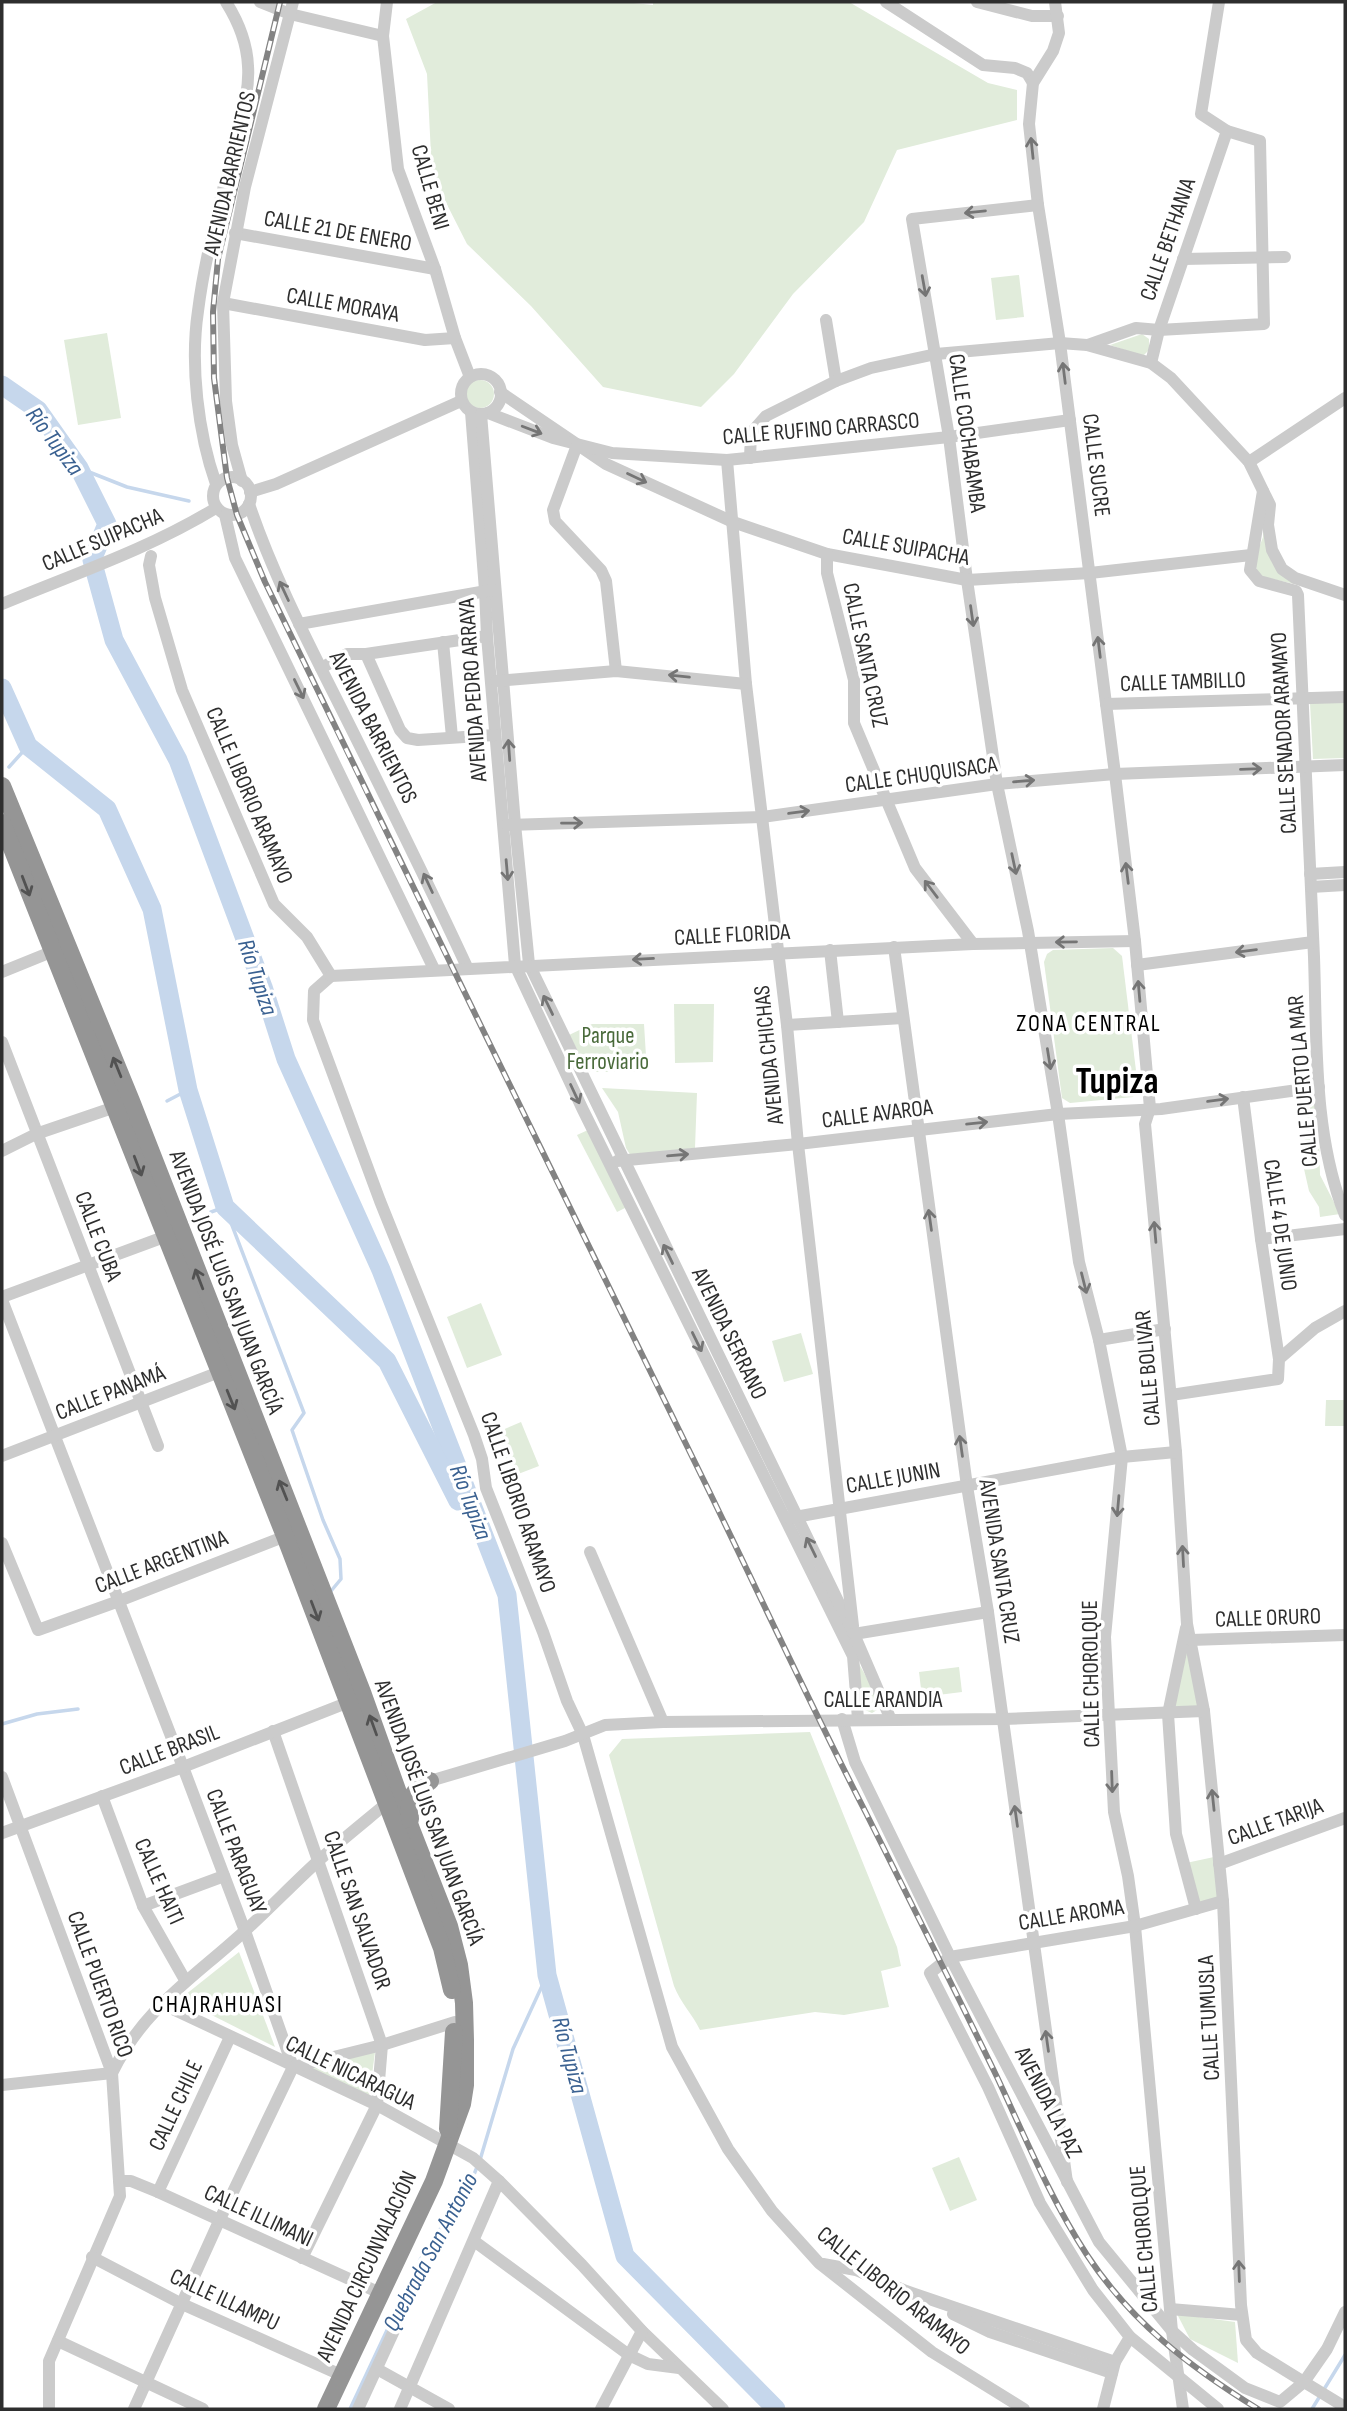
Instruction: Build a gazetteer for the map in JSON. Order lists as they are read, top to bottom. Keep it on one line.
{"streets":{"highway":["AVENIDA JOSÉ LUIS SAN JUAN GARCÍA","AVENIDA CIRCUNVALACIÓN"],"street":["AVENIDA BARRIENTOS","CALLE BENI","CALLE 21 DE ENERO","CALLE BETHANIA","CALLE MORAYA","CALLE RUFINO CARRASCO","CALLE COCHABAMBA","CALLE SUCRE","CALLE SUIPACHA","CALLE SANTA CRUZ","CALLE TAMBILLO","AVENIDA PEDRO ARRAYA","CALLE SENADOR ARAMAYO","CALLE CHUQUISACA","CALLE LIBORIO ARAMAYO","CALLE FLORIDA","AVENIDA CHICHAS","CALLE PUERTO LA MAR","CALLE AVAROA","CALLE 4 DE JUNIO","CALLE CUBA","AVENIDA SERRANO","CALLE BOLIVAR","CALLE PANAMÁ","CALLE JUNIN","CALLE ARGENTINA","AVENIDA SANTA CRUZ","CALLE ORURO","CALLE CHOROLQUE","CALLE ARANDIA","CALLE BRASIL","CALLE TARIJA","CALLE PARAGUAY","CALLE HAITI","CALLE SAN SALVADOR","CALLE AROMA","CALLE PUERTO RICO","CALLE TUMUSLA","CALLE NICARAGUA","AVENIDA LA PAZ","CALLE CHILE","CALLE ILLIMANI","CALLE ILLAMPU"]},"crossings":[["AVENIDA BARRIENTOS","CALLE 21 DE ENERO"],["AVENIDA BARRIENTOS","CALLE MORAYA"],["AVENIDA BARRIENTOS","CALLE SUIPACHA"],["AVENIDA BARRIENTOS","CALLE FLORIDA"],["CALLE BENI","CALLE 21 DE ENERO"],["CALLE BENI","CALLE MORAYA"],["CALLE BENI","CALLE SUIPACHA"],["CALLE BENI","AVENIDA PEDRO ARRAYA"],["CALLE RUFINO CARRASCO","CALLE COCHABAMBA"],["CALLE RUFINO CARRASCO","CALLE SUCRE"],["CALLE RUFINO CARRASCO","CALLE SUIPACHA"],["CALLE RUFINO CARRASCO","AVENIDA CHICHAS"],["CALLE COCHABAMBA","CALLE SUCRE"],["CALLE COCHABAMBA","CALLE SUIPACHA"],["CALLE COCHABAMBA","CALLE CHUQUISACA"],["CALLE COCHABAMBA","CALLE FLORIDA"],["CALLE COCHABAMBA","CALLE CHOROLQUE"],["CALLE SUCRE","CALLE SUIPACHA"],["CALLE SUCRE","CALLE TAMBILLO"],["CALLE SUCRE","CALLE CHUQUISACA"],["CALLE SUCRE","CALLE FLORIDA"],["CALLE SUCRE","CALLE BOLIVAR"],["CALLE SUIPACHA","CALLE SANTA CRUZ"],["CALLE SUIPACHA","AVENIDA PEDRO ARRAYA"],["CALLE SUIPACHA","CALLE SENADOR ARAMAYO"],["CALLE SUIPACHA","AVENIDA CHICHAS"],["CALLE SANTA CRUZ","CALLE CHUQUISACA"],["CALLE SANTA CRUZ","CALLE FLORIDA"],["CALLE TAMBILLO","CALLE SENADOR ARAMAYO"],["AVENIDA PEDRO ARRAYA","CALLE CHUQUISACA"],["AVENIDA PEDRO ARRAYA","CALLE FLORIDA"],["AVENIDA PEDRO ARRAYA","AVENIDA SERRANO"],["CALLE SENADOR ARAMAYO","CALLE CHUQUISACA"],["CALLE SENADOR ARAMAYO","CALLE PUERTO LA MAR"],["CALLE CHUQUISACA","AVENIDA CHICHAS"],["CALLE LIBORIO ARAMAYO","CALLE FLORIDA"],["CALLE LIBORIO ARAMAYO","CALLE ARANDIA"],["CALLE FLORIDA","AVENIDA CHICHAS"],["CALLE FLORIDA","AVENIDA SERRANO"],["CALLE FLORIDA","AVENIDA SANTA CRUZ"],["CALLE FLORIDA","CALLE CHOROLQUE"],["AVENIDA CHICHAS","CALLE AVAROA"],["AVENIDA CHICHAS","AVENIDA SERRANO"],["AVENIDA CHICHAS","CALLE JUNIN"],["CALLE PUERTO LA MAR","CALLE AVAROA"],["CALLE AVAROA","CALLE 4 DE JUNIO"],["CALLE AVAROA","AVENIDA SERRANO"],["CALLE AVAROA","CALLE BOLIVAR"],["CALLE AVAROA","AVENIDA SANTA CRUZ"],["CALLE AVAROA","CALLE CHOROLQUE"],["CALLE CUBA","CALLE PANAMÁ"],["AVENIDA JOSÉ LUIS SAN JUAN GARCÍA","CALLE PANAMÁ"],["AVENIDA JOSÉ LUIS SAN JUAN GARCÍA","CALLE ARGENTINA"],["AVENIDA JOSÉ LUIS SAN JUAN GARCÍA","CALLE BRASIL"],["AVENIDA JOSÉ LUIS SAN JUAN GARCÍA","CALLE NICARAGUA"],["AVENIDA JOSÉ LUIS SAN JUAN GARCÍA","AVENIDA CIRCUNVALACIÓN"],["AVENIDA SERRANO","CALLE JUNIN"],["AVENIDA SERRANO","CALLE ARANDIA"],["CALLE BOLIVAR","CALLE JUNIN"],["CALLE BOLIVAR","CALLE TUMUSLA"],["CALLE PANAMÁ","CALLE PARAGUAY"],["CALLE JUNIN","AVENIDA SANTA CRUZ"],["CALLE JUNIN","CALLE CHOROLQUE"],["CALLE ARGENTINA","CALLE PARAGUAY"],["AVENIDA SANTA CRUZ","CALLE ARANDIA"],["AVENIDA SANTA CRUZ","CALLE AROMA"],["AVENIDA SANTA CRUZ","AVENIDA LA PAZ"],["CALLE ORURO","CALLE TUMUSLA"],["CALLE CHOROLQUE","CALLE ARANDIA"],["CALLE CHOROLQUE","CALLE AROMA"],["CALLE CHOROLQUE","AVENIDA LA PAZ"],["CALLE ARANDIA","CALLE TUMUSLA"],["CALLE ARANDIA","AVENIDA LA PAZ"],["CALLE BRASIL","CALLE PARAGUAY"],["CALLE BRASIL","CALLE HAITI"],["CALLE BRASIL","CALLE SAN SALVADOR"],["CALLE BRASIL","CALLE PUERTO RICO"],["CALLE TARIJA","CALLE TUMUSLA"],["CALLE PARAGUAY","CALLE NICARAGUA"],["CALLE SAN SALVADOR","CALLE NICARAGUA"],["CALLE AROMA","CALLE TUMUSLA"],["CALLE AROMA","AVENIDA LA PAZ"],["CALLE PUERTO RICO","CALLE ILLIMANI"],["CALLE PUERTO RICO","CALLE ILLAMPU"],["CALLE TUMUSLA","AVENIDA LA PAZ"],["CALLE NICARAGUA","CALLE CHILE"],["CALLE NICARAGUA","AVENIDA CIRCUNVALACIÓN"],["CALLE CHILE","CALLE ILLIMANI"],["CALLE ILLIMANI","AVENIDA CIRCUNVALACIÓN"],["AVENIDA CIRCUNVALACIÓN","CALLE ILLAMPU"]],"one_way":["CALLE COCHABAMBA","CALLE SUCRE","CALLE SANTA CRUZ","CALLE CHUQUISACA","CALLE FLORIDA","CALLE AVAROA","CALLE BOLIVAR","AVENIDA SANTA CRUZ","CALLE TUMUSLA"],"districts":["ZONA CENTRAL","Tupiza","CHAJRAHUASI"],"water":["Río Tupiza","Quebrada San Antonio"],"parks":["Parque Ferroviario"]}
